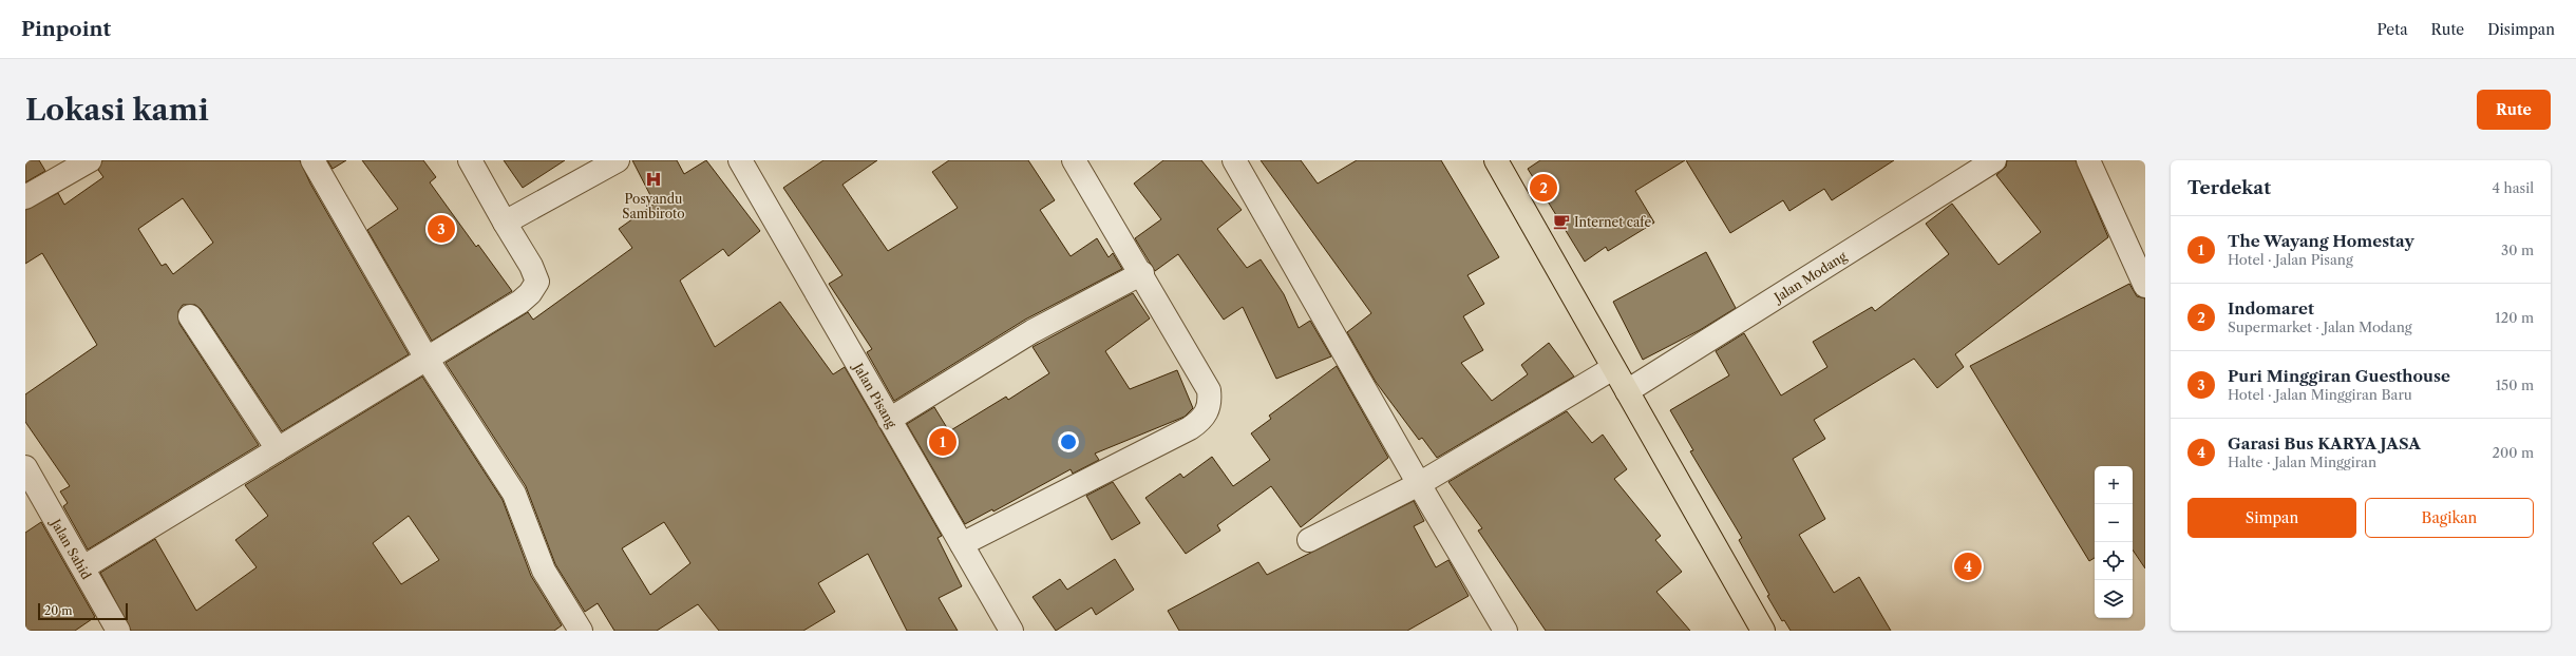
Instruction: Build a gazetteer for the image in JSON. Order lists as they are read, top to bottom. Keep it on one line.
{"streets":{"street":["Jalan Modang","Jalan Pisang","Jalan Sahid"]},"places":{"hospital":["Posyandu Sambiroto"],"cafe":["Internet cafe"]},"scale_bar":"20 m","page":{"header":"Pinpoint","nav":["Peta","Rute","Disimpan"],"buttons":["Rute",["Simpan","Bagikan"]],"title":"Lokasi kami","heading":["Terdekat","4 hasil"],"pins":["2","3","1","4"],"list":[{"mark":"1","name":"The Wayang Homestay","note":"Hotel · Jalan Pisang","value":"30 m"},{"mark":"2","name":"Indomaret","note":"Supermarket · Jalan Modang","value":"120 m"},{"mark":"3","name":"Puri Minggiran Guesthouse","note":"Hotel · Jalan Minggiran Baru","value":"150 m"},{"mark":"4","name":"Garasi Bus KARYA JASA","note":"Halte · Jalan Minggiran","value":"200 m"}],"map_buttons":["+","−"],"scale":"20 m"}}
